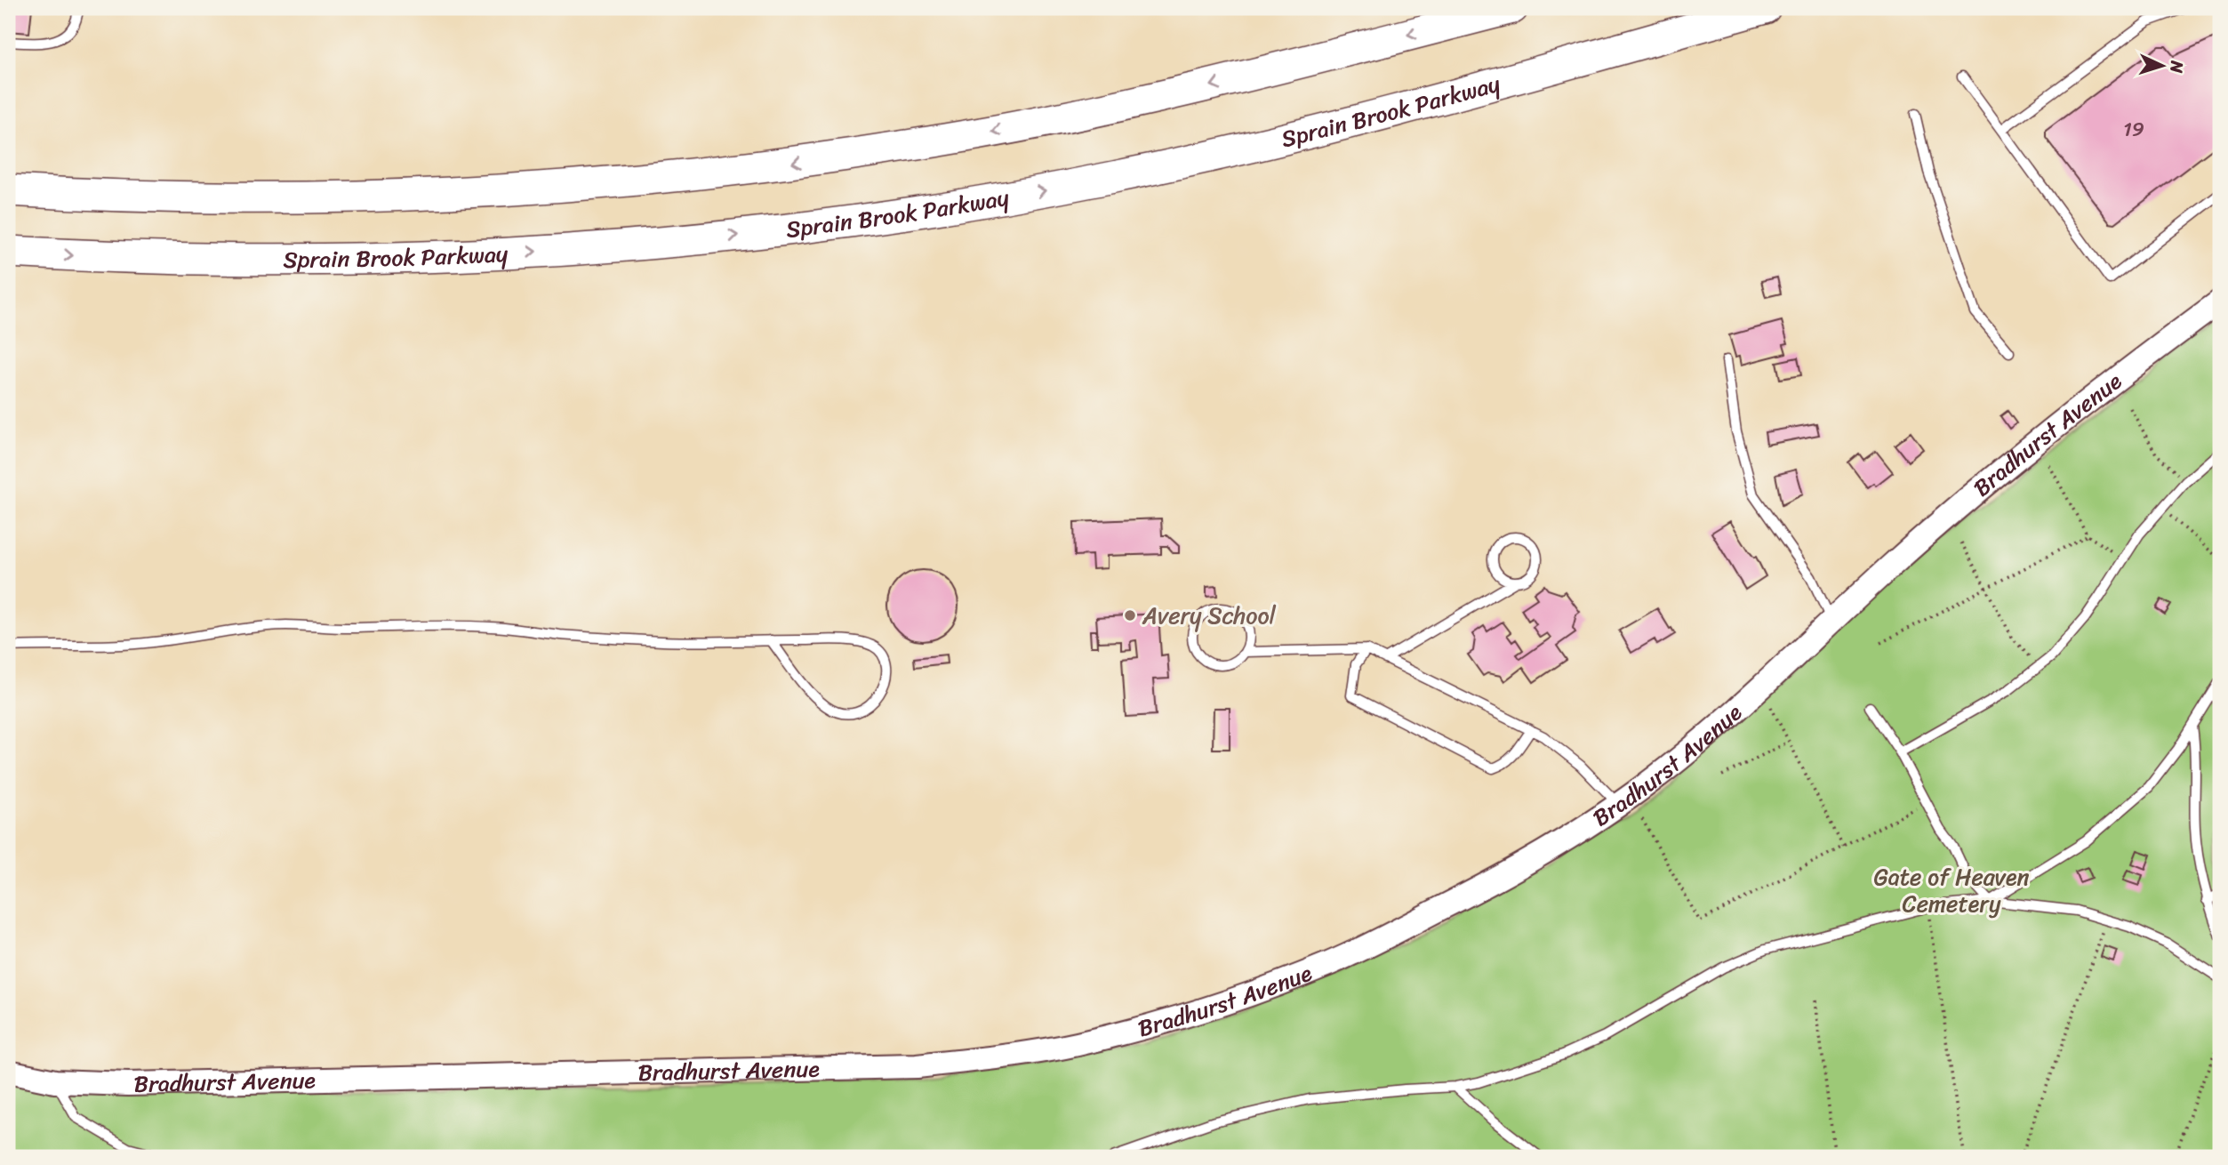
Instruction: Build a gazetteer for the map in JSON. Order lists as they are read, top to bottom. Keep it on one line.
{"streets":{"highway":["Sprain Brook Parkway"],"main road":["Bradhurst Avenue"]},"parks":["Gate of Heaven Cemetery"],"places":["Avery School"],"house_numbers":["19"],"north":"right"}
